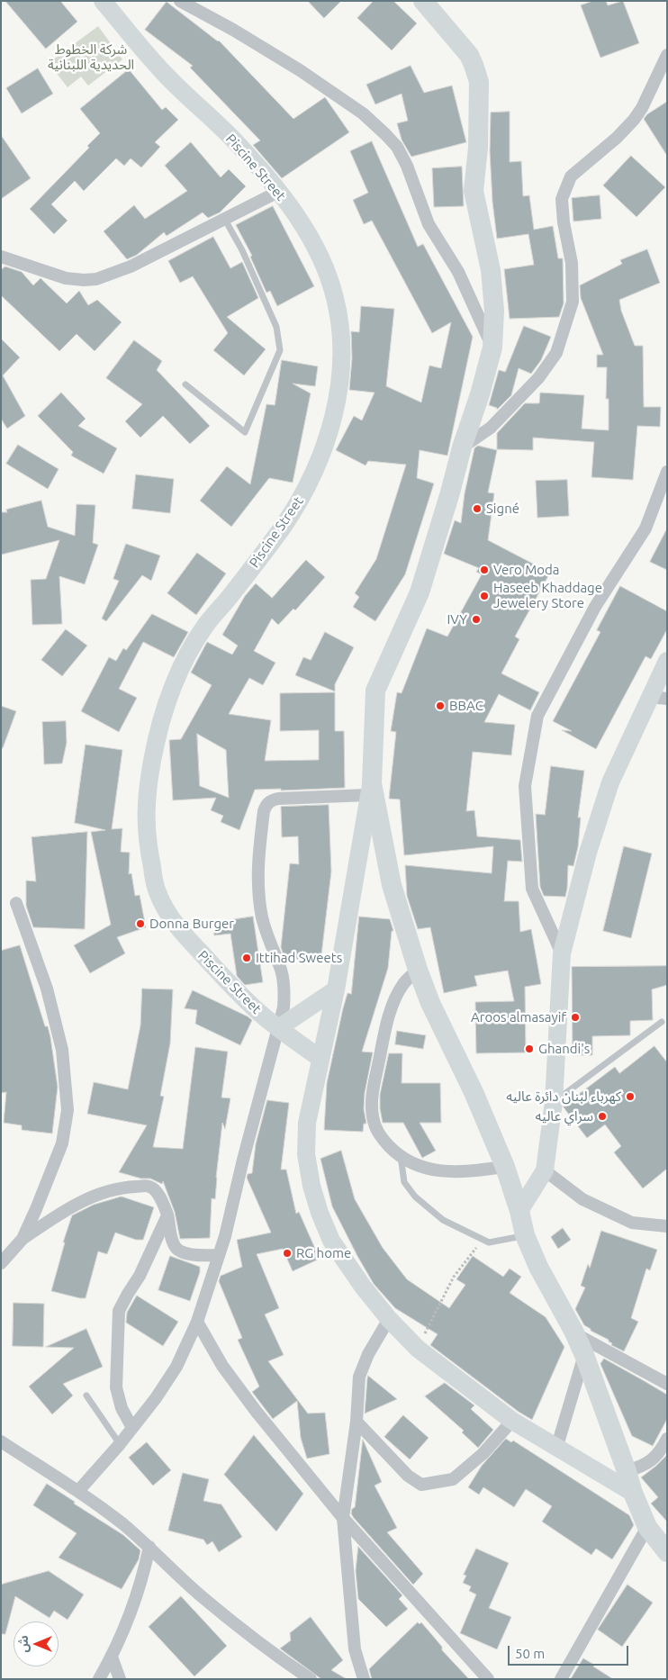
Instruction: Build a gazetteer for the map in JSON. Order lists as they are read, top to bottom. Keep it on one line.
{"streets":{"street":["Piscine Street"]},"parks":["شركة الخطوط الحديدية اللبنانية"],"places":["Signé","Vero Moda","Haseeb Khaddage Jewelery Store","IVY","BBAC","Donna Burger","Ittihad Sweets","Aroos almasayif","Ghandi's","كهرباء لبنان دائرة عاليه","سراي عاليه","RG home"],"scale_bar":"50 m","north":"left"}
